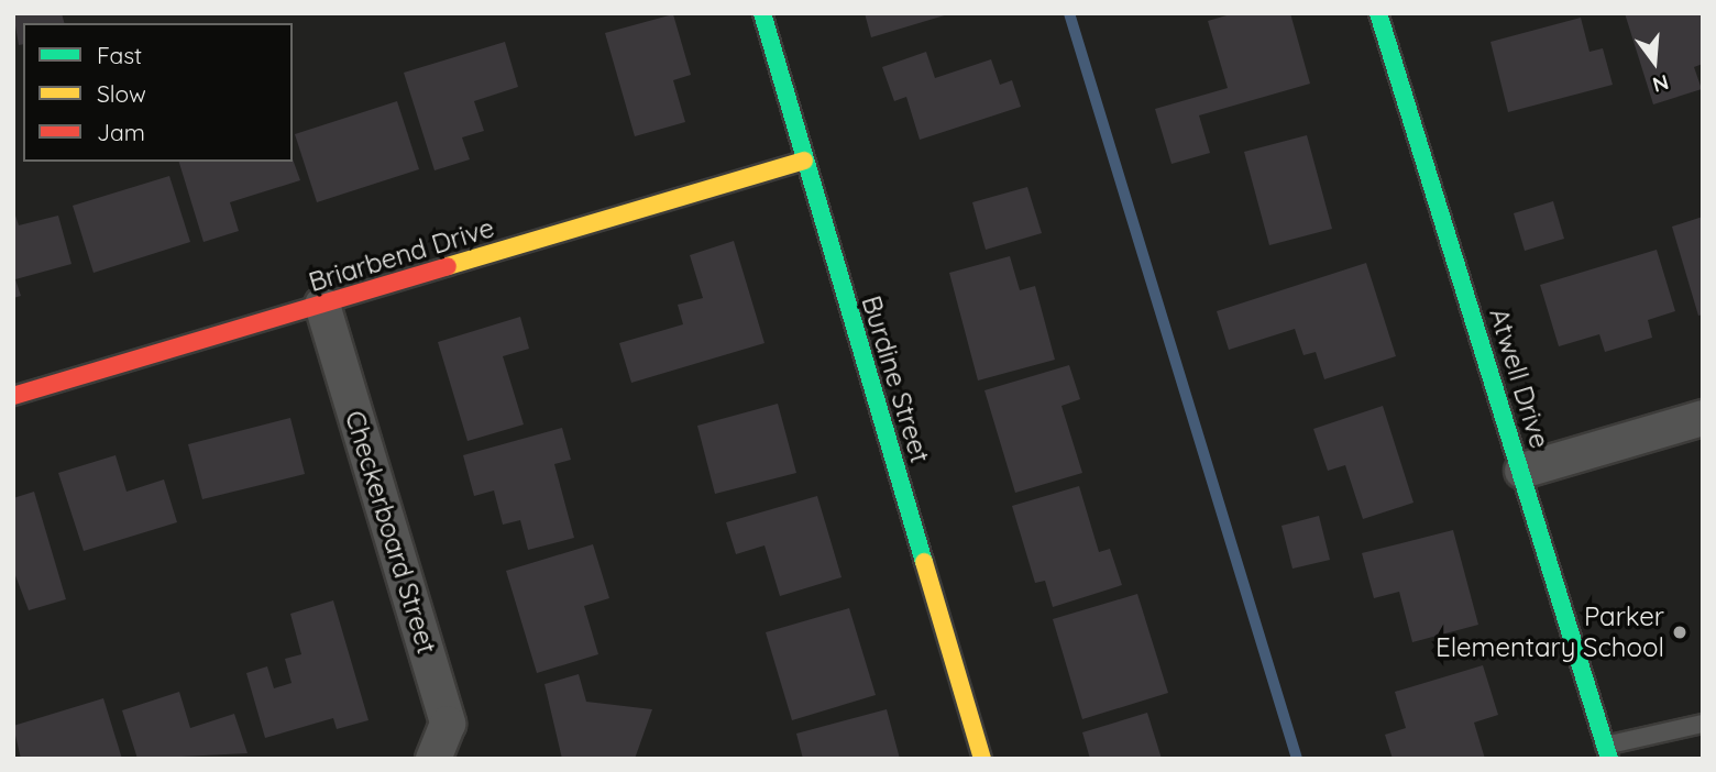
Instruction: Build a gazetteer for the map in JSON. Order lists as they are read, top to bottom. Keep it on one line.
{"streets":{"street":["Briarbend Drive","Atwell Drive","Burdine Street","Checkerboard Street"]},"crossings":[["Briarbend Drive","Burdine Street"],["Briarbend Drive","Checkerboard Street"]],"places":["Parker Elementary School"],"legend":["Fast","Slow","Jam"],"north":"bottom"}
